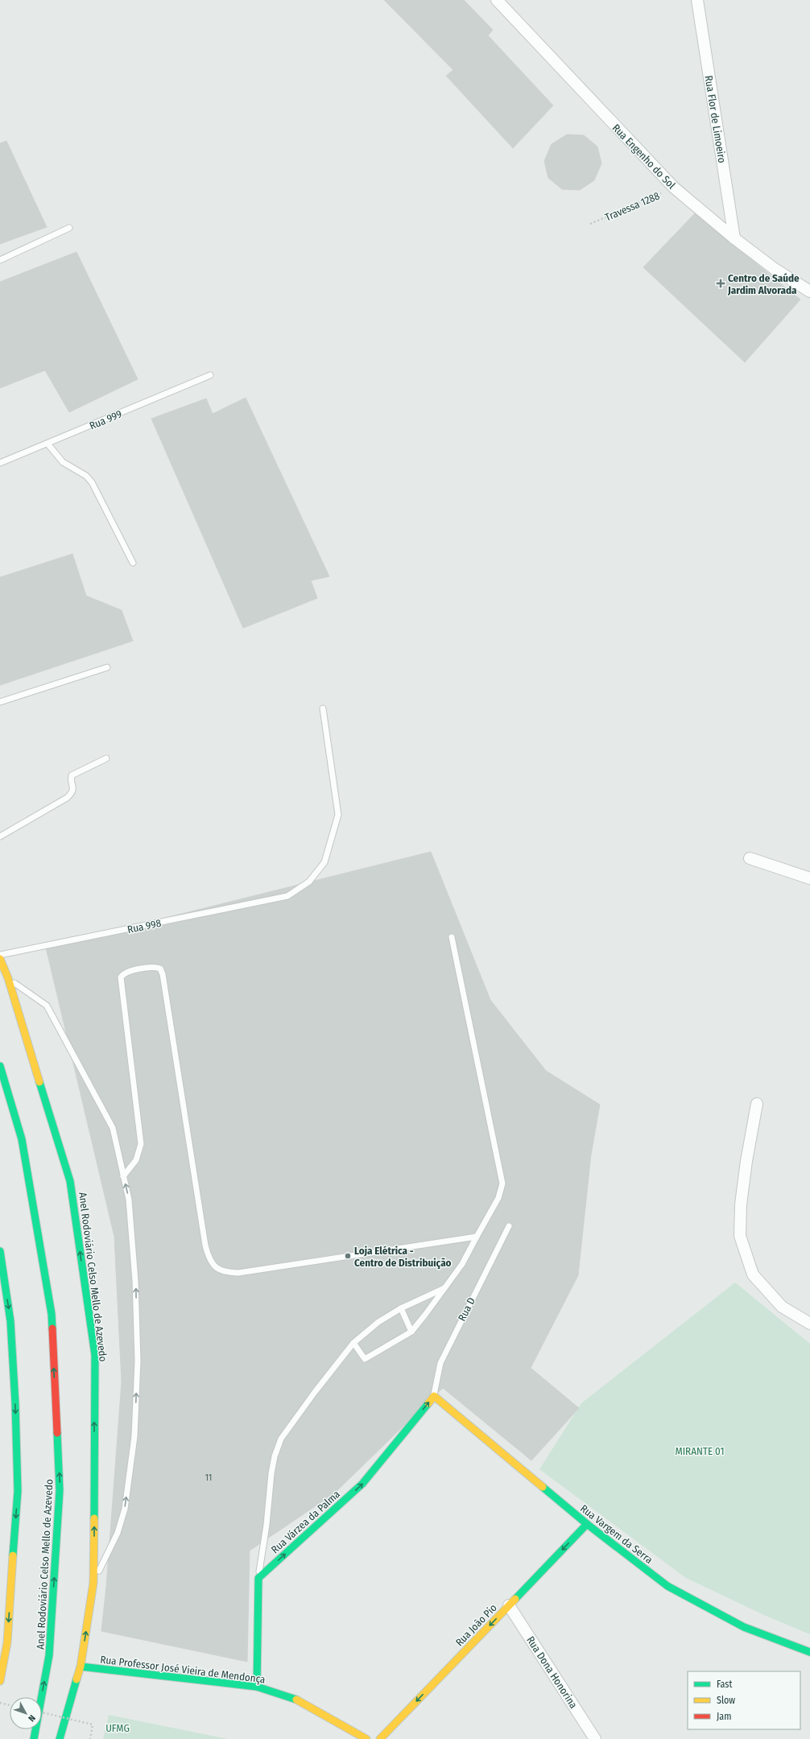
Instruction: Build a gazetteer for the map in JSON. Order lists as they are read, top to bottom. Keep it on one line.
{"streets":{"main road":["Anel Rodoviário Celso Mello de Azevedo","Rua Várzea da Palma","Rua Vargem da Serra","Rua João Pio","Rua Professor José Vieira de Mendonça"],"street":["Rua Flor de Limoeiro","Rua Engenho do Sol","Rua Dona Honorina"],"lane":["Rua 999","Rua 998","Rua D"],"path":["Travessa 1288"]},"crossings":[["Rua Flor de Limoeiro","Rua Engenho do Sol"],["Rua Engenho do Sol","Travessa 1288"],["Anel Rodoviário Celso Mello de Azevedo","Rua Professor José Vieira de Mendonça"],["Rua D","Rua Várzea da Palma"],["Rua D","Rua Vargem da Serra"],["Rua Várzea da Palma","Rua Vargem da Serra"],["Rua Vargem da Serra","Rua João Pio"],["Rua João Pio","Rua Dona Honorina"]],"one_way":["Rua Várzea da Palma","Rua João Pio"],"parks":["MIRANTE 01","UFMG"],"places":{"health":["Centro de Saúde Jardim Alvorada"],"other":["Loja Elétrica - Centro de Distribuição"]},"house_numbers":["11"],"legend":["Fast","Slow","Jam"],"north":"bottom right"}
